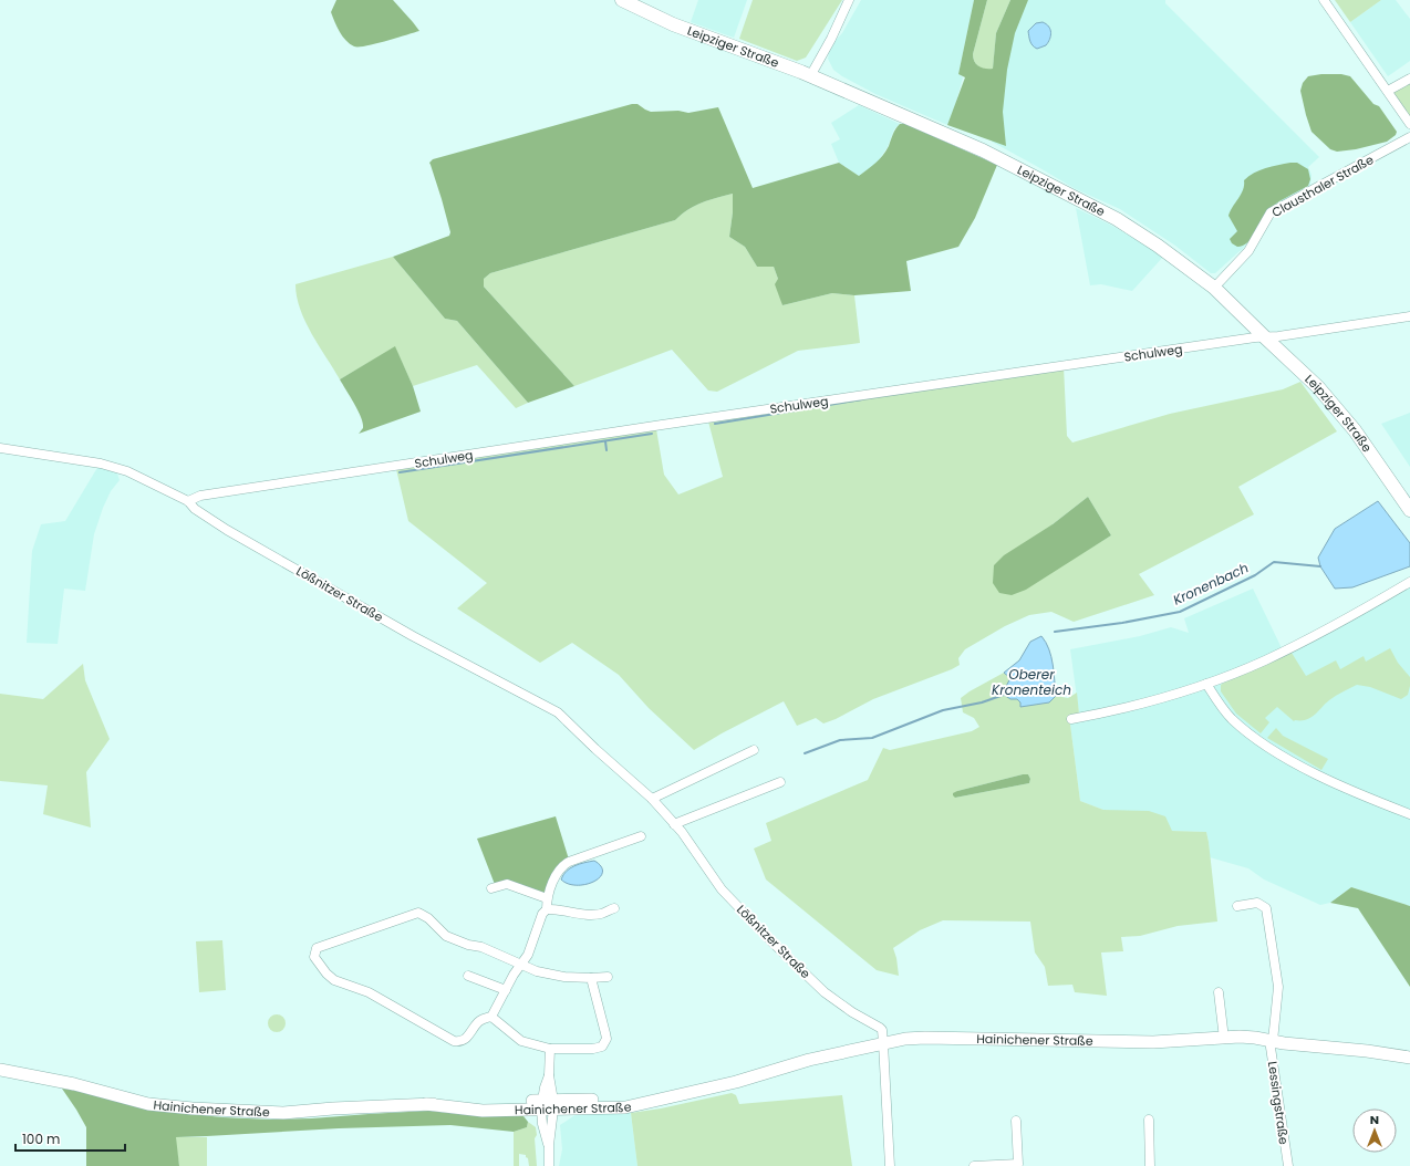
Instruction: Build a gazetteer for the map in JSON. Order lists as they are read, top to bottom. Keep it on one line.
{"streets":{"main road":["Leipziger Straße","Hainichener Straße"],"street":["Clausthaler Straße","Schulweg","Lößnitzer Straße","Lessingstraße"]},"crossings":[["Leipziger Straße","Clausthaler Straße"],["Leipziger Straße","Schulweg"],["Schulweg","Lößnitzer Straße"],["Lößnitzer Straße","Hainichener Straße"],["Hainichener Straße","Lessingstraße"]],"water":["Kronenbach","Oberer Kronenteich"],"scale_bar":"100 m","north":"top"}
